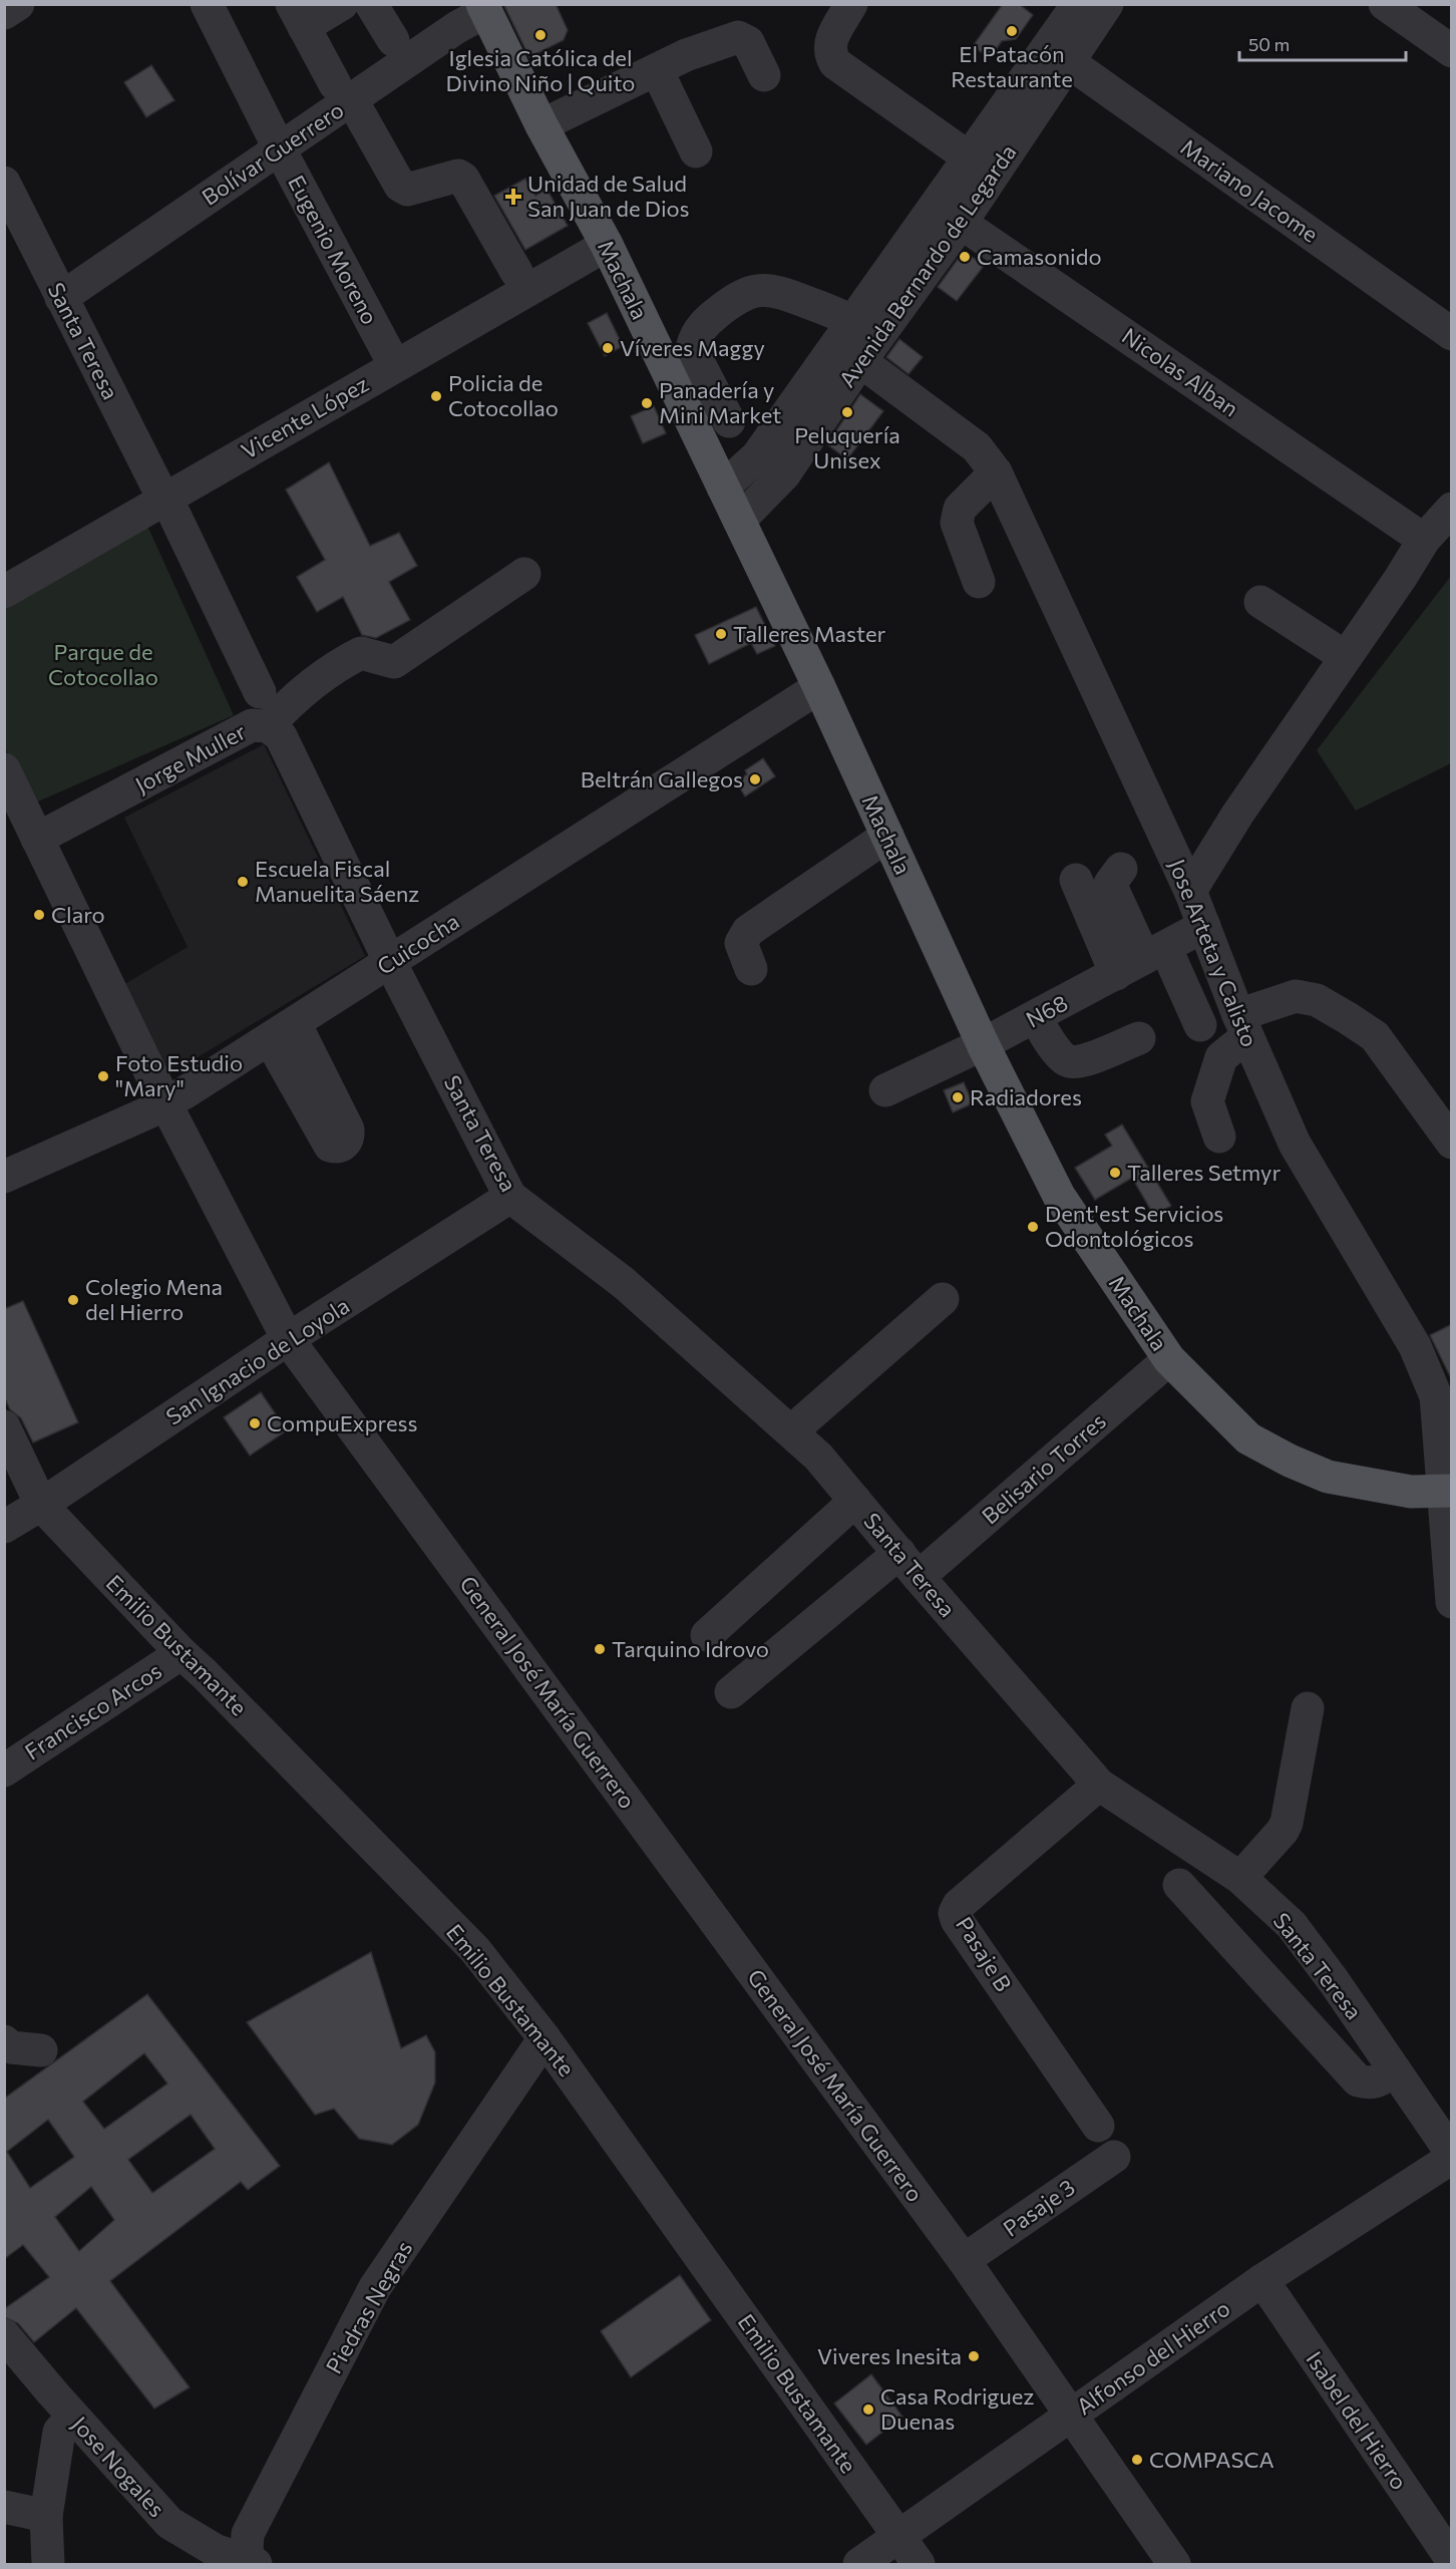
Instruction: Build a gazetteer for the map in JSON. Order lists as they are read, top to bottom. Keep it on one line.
{"streets":{"main road":["Machala"],"street":["Bolívar Guerrero","Mariano Jacome","Eugenio Moreno","Avenida Bernardo de Legarda","Santa Teresa","Nicolas Alban","Vicente López","Jorge Muller","Cuicocha","Jose Arteta y Calisto","N68","San Ignacio de Loyola","Belisario Torres","Emilio Bustamante","General José María Guerrero","Francisco Arcos","Pasaje B","Pasaje 3","Piedras Negras","Alfonso del Hierro","Isabel del Hierro","Jose Nogales"]},"crossings":[["Bolívar Guerrero","Eugenio Moreno"],["Bolívar Guerrero","Machala"],["Bolívar Guerrero","Santa Teresa"],["Mariano Jacome","Avenida Bernardo de Legarda"],["Eugenio Moreno","Vicente López"],["Avenida Bernardo de Legarda","Machala"],["Avenida Bernardo de Legarda","Nicolas Alban"],["Avenida Bernardo de Legarda","Jose Arteta y Calisto"],["Machala","Vicente López"],["Machala","Cuicocha"],["Machala","Jose Arteta y Calisto"],["Machala","N68"],["Machala","Belisario Torres"],["Santa Teresa","Vicente López"],["Santa Teresa","Jorge Muller"],["Santa Teresa","Cuicocha"],["Santa Teresa","San Ignacio de Loyola"],["Santa Teresa","Belisario Torres"],["Santa Teresa","Pasaje B"],["Santa Teresa","Alfonso del Hierro"],["Jorge Muller","Cuicocha"],["Jorge Muller","General José María Guerrero"],["Cuicocha","General José María Guerrero"],["Jose Arteta y Calisto","N68"],["San Ignacio de Loyola","Emilio Bustamante"],["San Ignacio de Loyola","General José María Guerrero"],["Emilio Bustamante","Francisco Arcos"],["Emilio Bustamante","Piedras Negras"],["Emilio Bustamante","Alfonso del Hierro"],["General José María Guerrero","Pasaje 3"],["General José María Guerrero","Alfonso del Hierro"],["Piedras Negras","Jose Nogales"],["Alfonso del Hierro","Isabel del Hierro"]],"parks":["Parque de Cotocollao"],"places":{"other":["El Patacón Restaurante","Iglesia Católica del Divino Niño | Quito","Camasonido","Víveres Maggy","Policia de Cotocollao","Panadería y Mini Market","Peluquería Unisex","Talleres Master","Beltrán Gallegos","Escuela Fiscal Manuelita Sáenz","Claro","Foto Estudio \"Mary\"","Radiadores","Talleres Setmyr","Dent'est Servicios Odontológicos","Colegio Mena del Hierro","CompuExpress","Tarquino Idrovo","Viveres Inesita","Casa Rodriguez Duenas","COMPASCA"],"health":["Unidad de Salud San Juan de Dios"]},"scale_bar":"50 m"}
